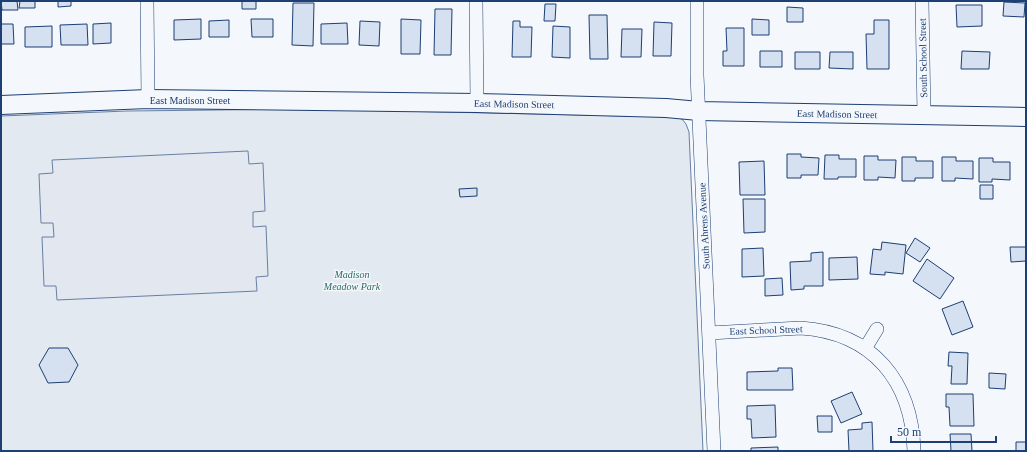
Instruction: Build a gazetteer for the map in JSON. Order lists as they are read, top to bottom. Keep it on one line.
{"streets":{"street":["South School Street","East Madison Street","South Ahrens Avenue","East School Street"]},"crossings":[["South School Street","East Madison Street"],["East Madison Street","South Ahrens Avenue"],["South Ahrens Avenue","East School Street"]],"parks":["Madison Meadow Park"],"scale_bar":"50 m"}
